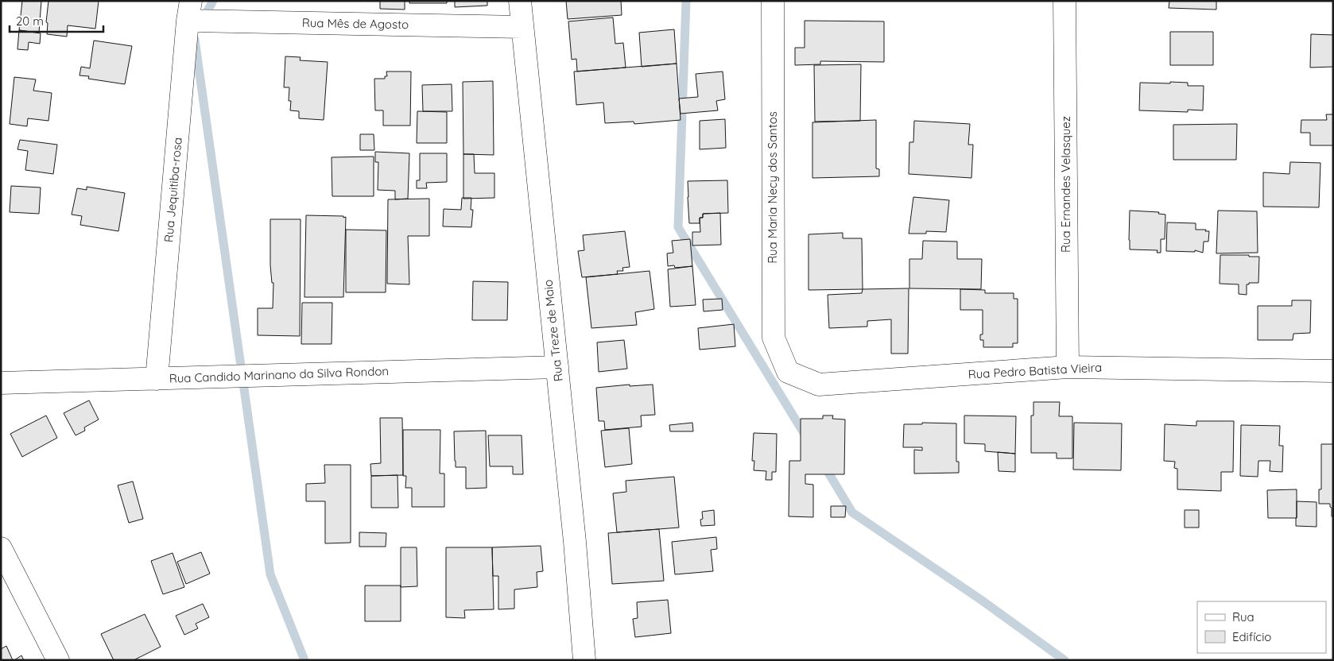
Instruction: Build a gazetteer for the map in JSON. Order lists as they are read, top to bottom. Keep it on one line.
{"streets":{"street":["Rua Mês de Agosto","Rua Ernandes Velasquez","Rua Maria Necy dos Santos","Rua Jequitiba-rosa","Rua Treze de Maio","Rua Pedro Batista Vieira","Rua Candido Marinano da Silva Rondon"]},"crossings":[["Rua Mês de Agosto","Rua Jequitiba-rosa"],["Rua Mês de Agosto","Rua Treze de Maio"],["Rua Ernandes Velasquez","Rua Pedro Batista Vieira"],["Rua Maria Necy dos Santos","Rua Pedro Batista Vieira"],["Rua Jequitiba-rosa","Rua Candido Marinano da Silva Rondon"],["Rua Treze de Maio","Rua Candido Marinano da Silva Rondon"]],"legend":["Rua","Edifício"],"scale_bar":"20 m"}
